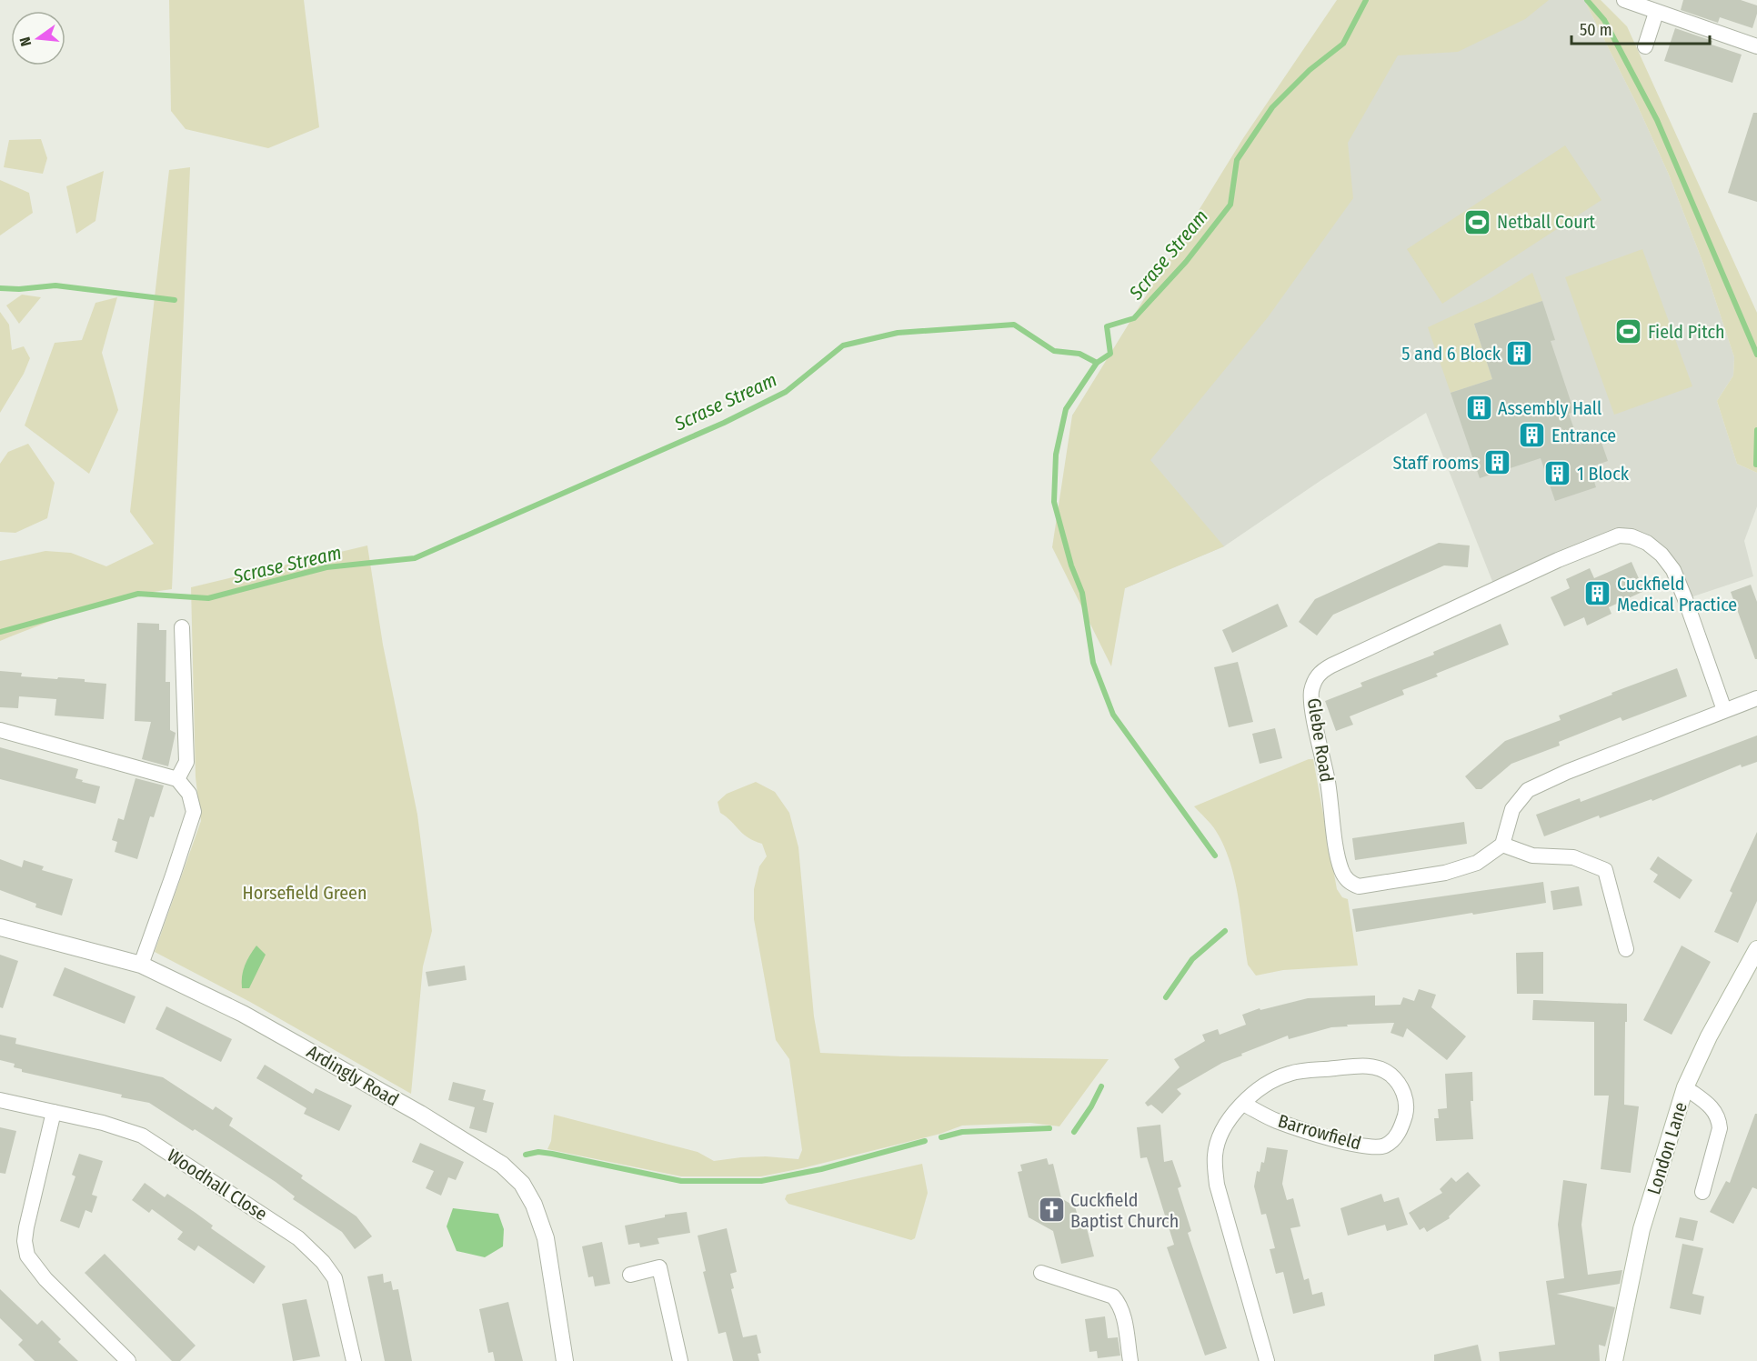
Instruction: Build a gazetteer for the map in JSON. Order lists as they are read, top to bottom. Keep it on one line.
{"streets":{"street":["Glebe Road","Ardingly Road","Barrowfield","London Lane","Woodhall Close"]},"water":["Scrase Stream"],"parks":["Horsefield Green"],"places":{"sports":["Netball Court","Field Pitch"],"building":["5 and 6 Block","Assembly Hall","Entrance","Staff rooms","1 Block","Cuckfield Medical Practice"],"church":["Cuckfield Baptist Church"]},"scale_bar":"50 m","north":"left"}
